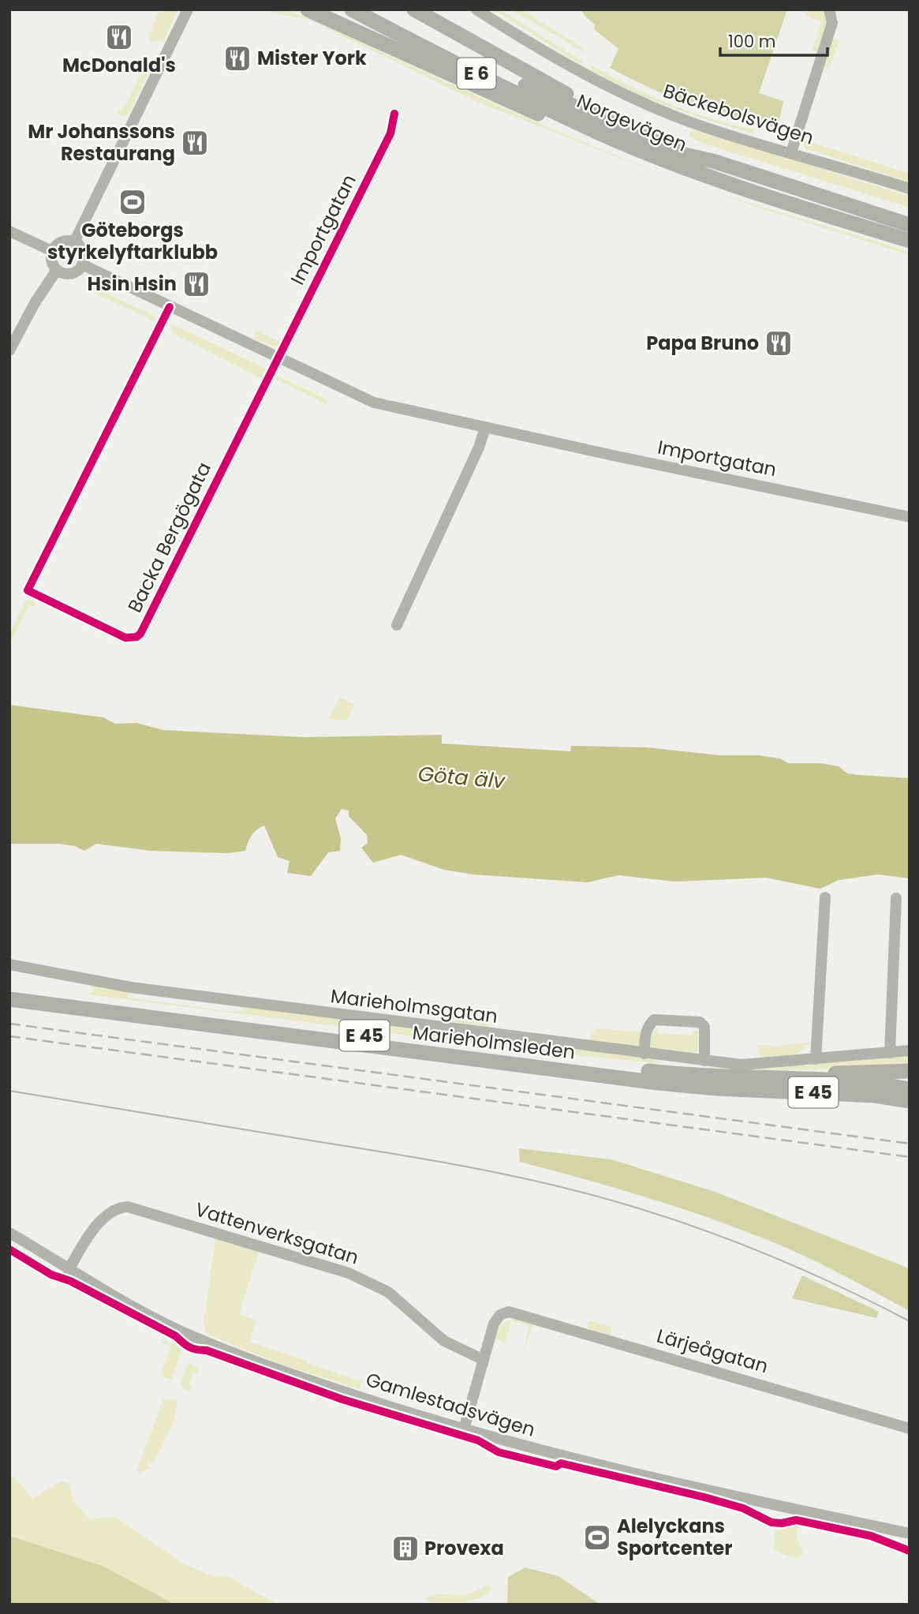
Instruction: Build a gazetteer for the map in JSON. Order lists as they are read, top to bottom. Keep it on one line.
{"streets":{"highway":["E 6","Norgevägen","E 45","Marieholmsleden"],"street":["Bäckebolsvägen","Importgatan","Backa Bergögata","Marieholmsgatan","Vattenverksgatan","Lärjeågatan","Gamlestadsvägen"]},"crossings":[["Importgatan","Backa Bergögata"],["Vattenverksgatan","Lärjeågatan"],["Vattenverksgatan","Gamlestadsvägen"]],"water":["Göta älv"],"places":{"restaurant":["McDonald's","Mister York","Mr Johanssons Restaurang","Hsin Hsin","Papa Bruno"],"sports":["Göteborgs styrkelyftarklubb","Alelyckans Sportcenter"],"building":["Provexa"]},"scale_bar":"100 m"}
